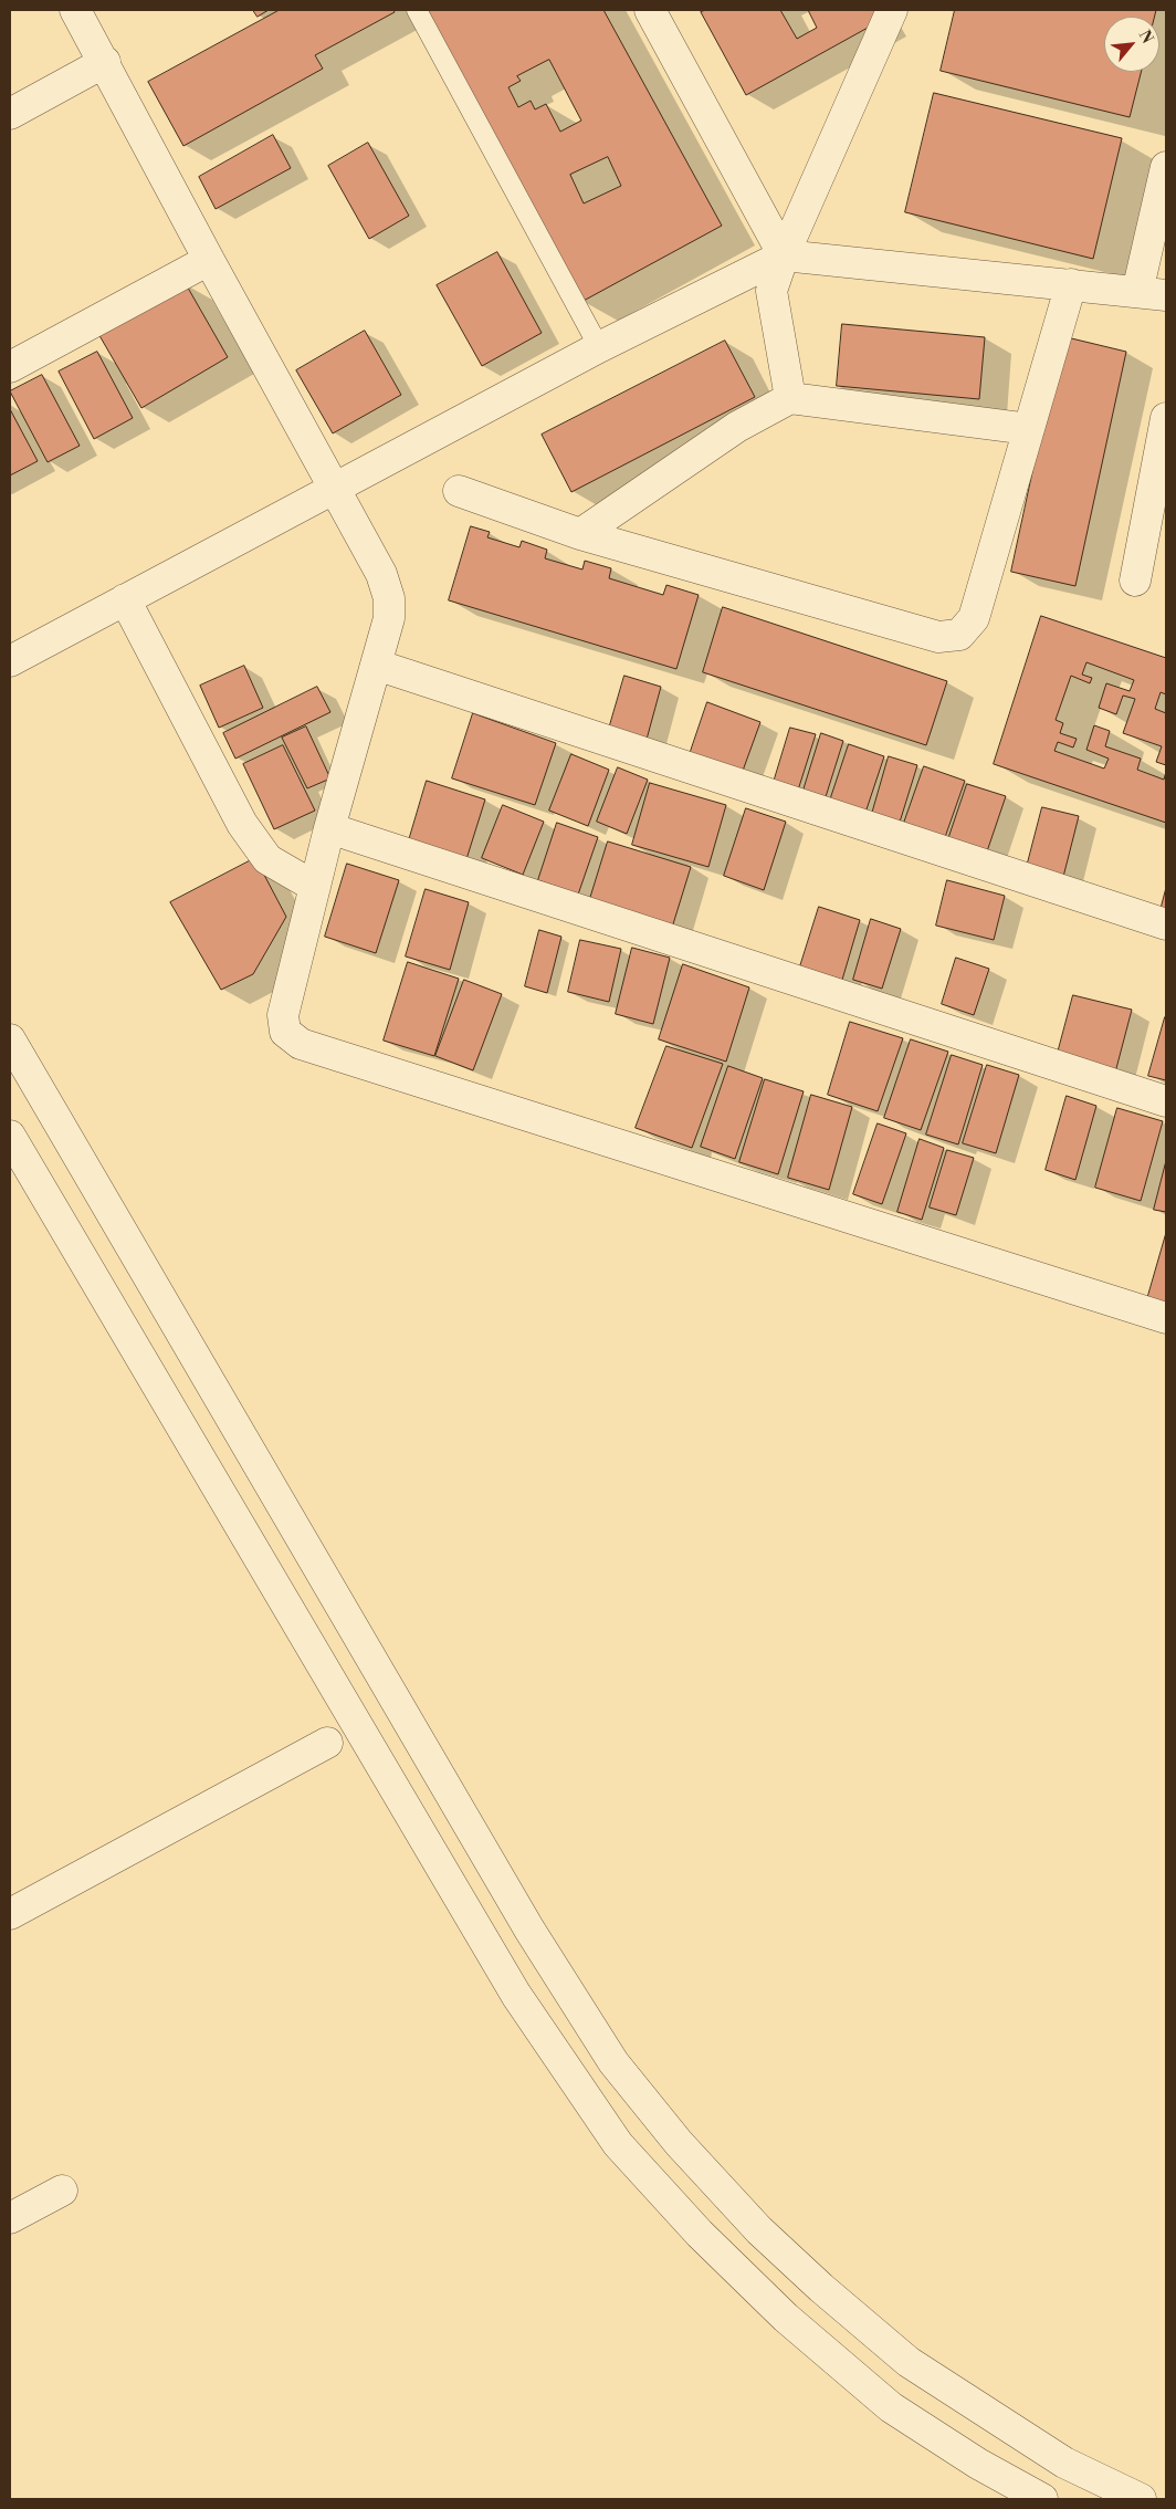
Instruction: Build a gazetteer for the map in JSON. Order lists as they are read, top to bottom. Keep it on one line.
{"north":"top right"}
